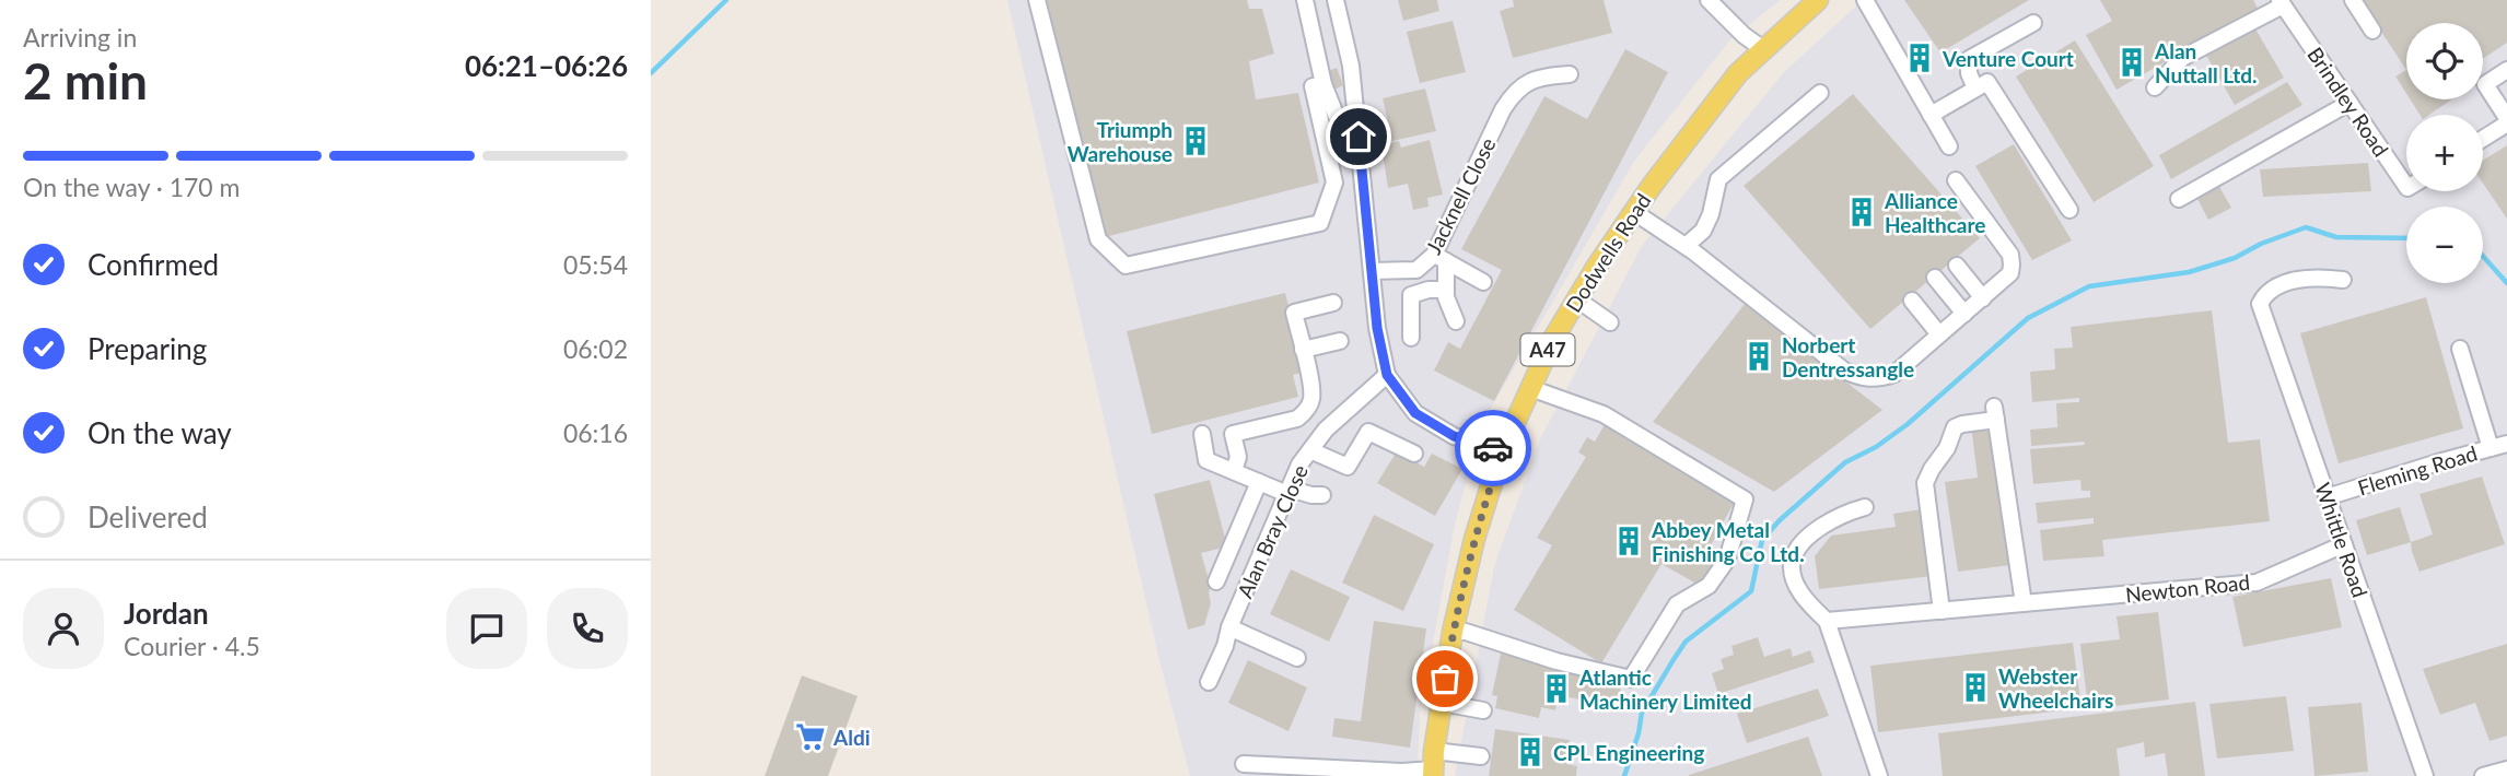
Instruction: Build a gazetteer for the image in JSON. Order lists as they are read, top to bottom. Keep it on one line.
{"streets":{"main road":["Dodwells Road","A47"],"street":["Brindley Road","Jacknell Close","Fleming Road","Alan Bray Close","Whittle Road","Newton Road"]},"crossings":[["Fleming Road","Whittle Road"],["Whittle Road","Newton Road"]],"places":{"building":["Venture Court","Alan Nuttall Ltd.","Triumph Warehouse","Alliance Healthcare","Norbert Dentressangle","Abbey Metal Finishing Co Ltd.","Webster Wheelchairs","Atlantic Machinery Limited","CPL Engineering"],"supermarket":["Aldi"]},"page":{"heading":["2 min","Arriving in","06:21–06:26"],"panel":["Jordan","Courier · 4.5"],"map_buttons":["+","−"],"bar":"On the way · 170 m","list":[["Confirmed","05:54"],["Preparing","06:02"],["On the way","06:16"],"Delivered"]}}
